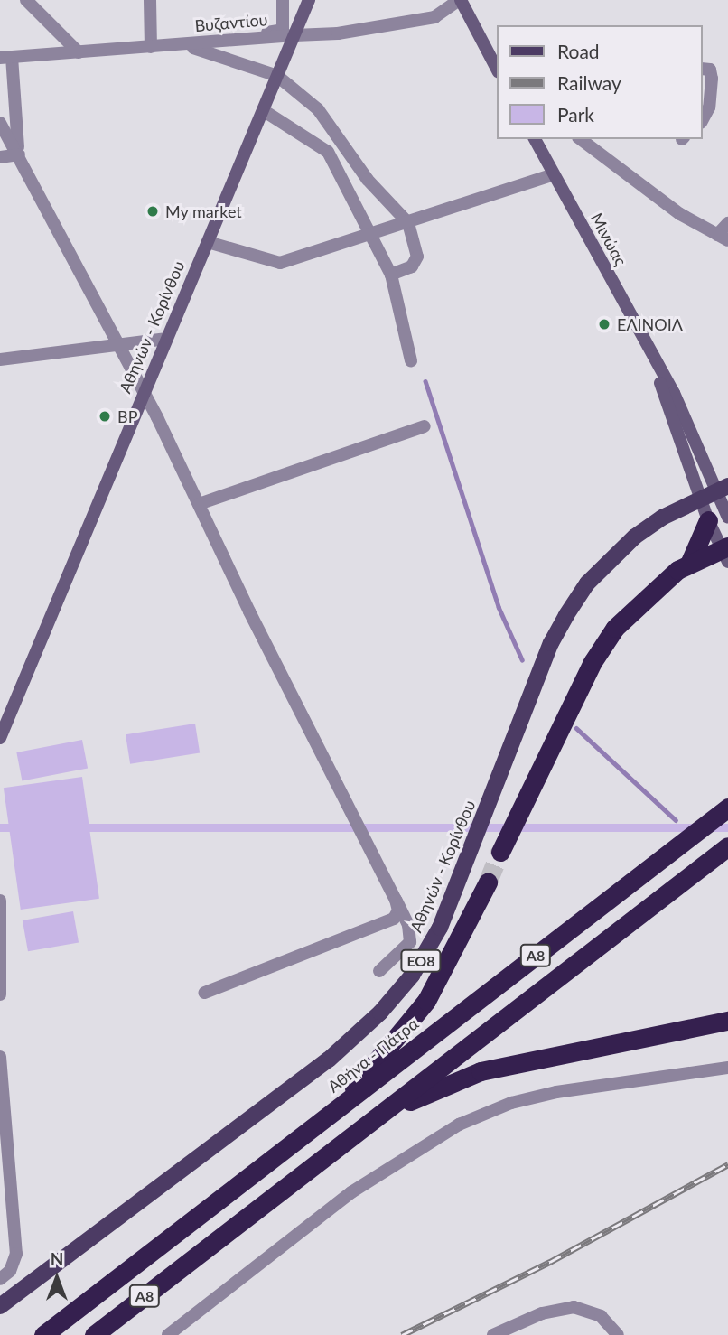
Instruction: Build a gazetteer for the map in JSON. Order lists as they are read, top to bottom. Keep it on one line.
{"streets":{"highway":["Α8","Αθήνα - Πάτρα"],"main road":["Μινώας","Αθηνών - Κορίνθου","ΕΟ8"],"street":["Βυζαντίου"]},"crossings":[["Βυζαντίου","Αθηνών - Κορίνθου"]],"places":["My market","ΕΛΙΝΟΙΛ","BP"],"legend":["Road","Railway","Park"],"north":"top"}
